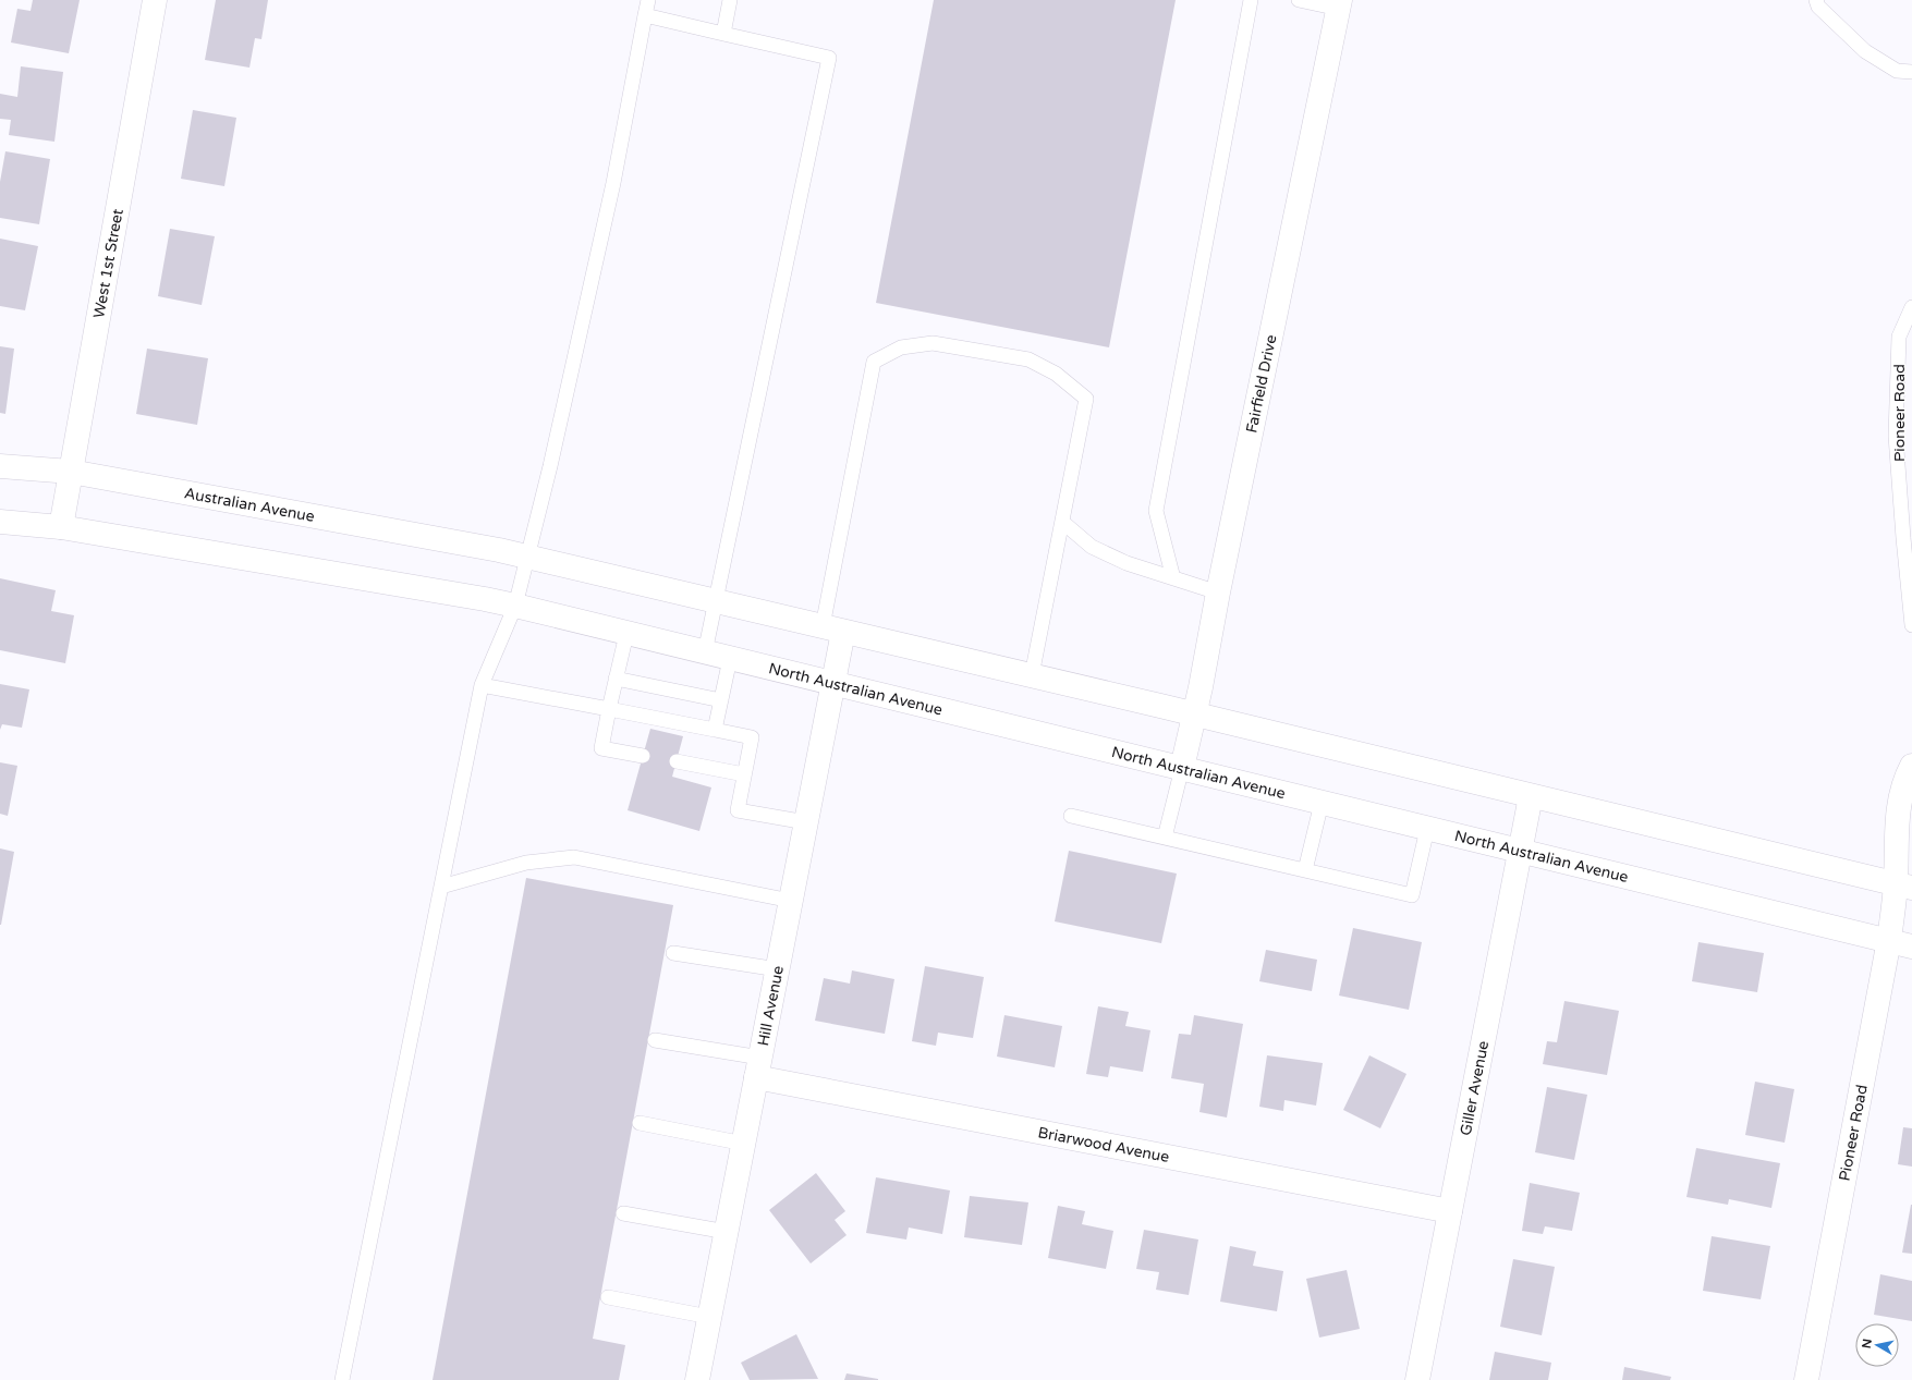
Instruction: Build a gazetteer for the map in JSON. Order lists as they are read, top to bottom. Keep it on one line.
{"streets":{"street":["West 1st Street","Fairfield Drive","Pioneer Road","Australian Avenue","North Australian Avenue","Hill Avenue","Giller Avenue","Briarwood Avenue"]},"crossings":[["West 1st Street","Australian Avenue"],["West 1st Street","North Australian Avenue"],["Fairfield Drive","North Australian Avenue"],["Pioneer Road","North Australian Avenue"],["North Australian Avenue","Hill Avenue"],["North Australian Avenue","Giller Avenue"],["Hill Avenue","Briarwood Avenue"],["Giller Avenue","Briarwood Avenue"]],"north":"left"}
